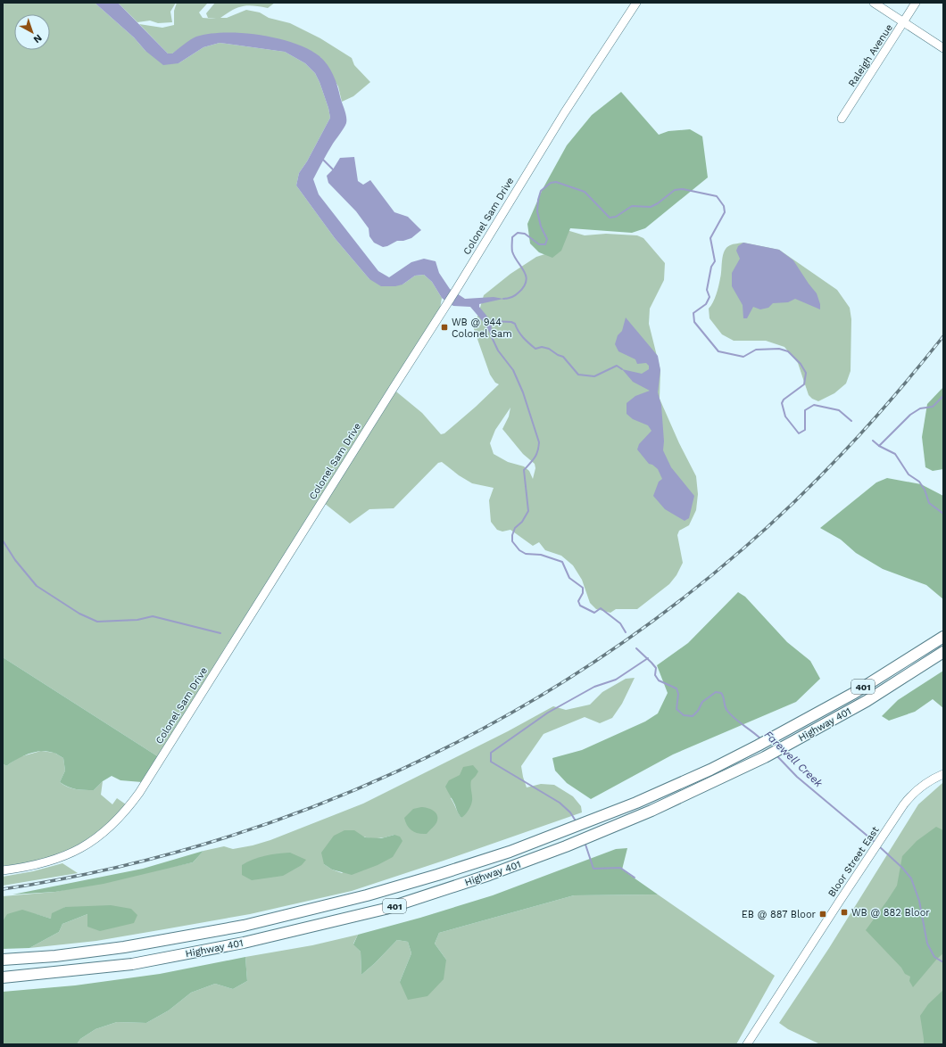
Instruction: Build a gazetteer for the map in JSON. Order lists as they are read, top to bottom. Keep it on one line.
{"streets":{"highway":["401","Highway 401"],"street":["Raleigh Avenue","Colonel Sam Drive","Bloor Street East"]},"water":["Farewell Creek"],"places":{"transit":["WB @ 944 Colonel Sam","WB @ 882 Bloor","EB @ 887 Bloor"]},"north":"bottom right"}
